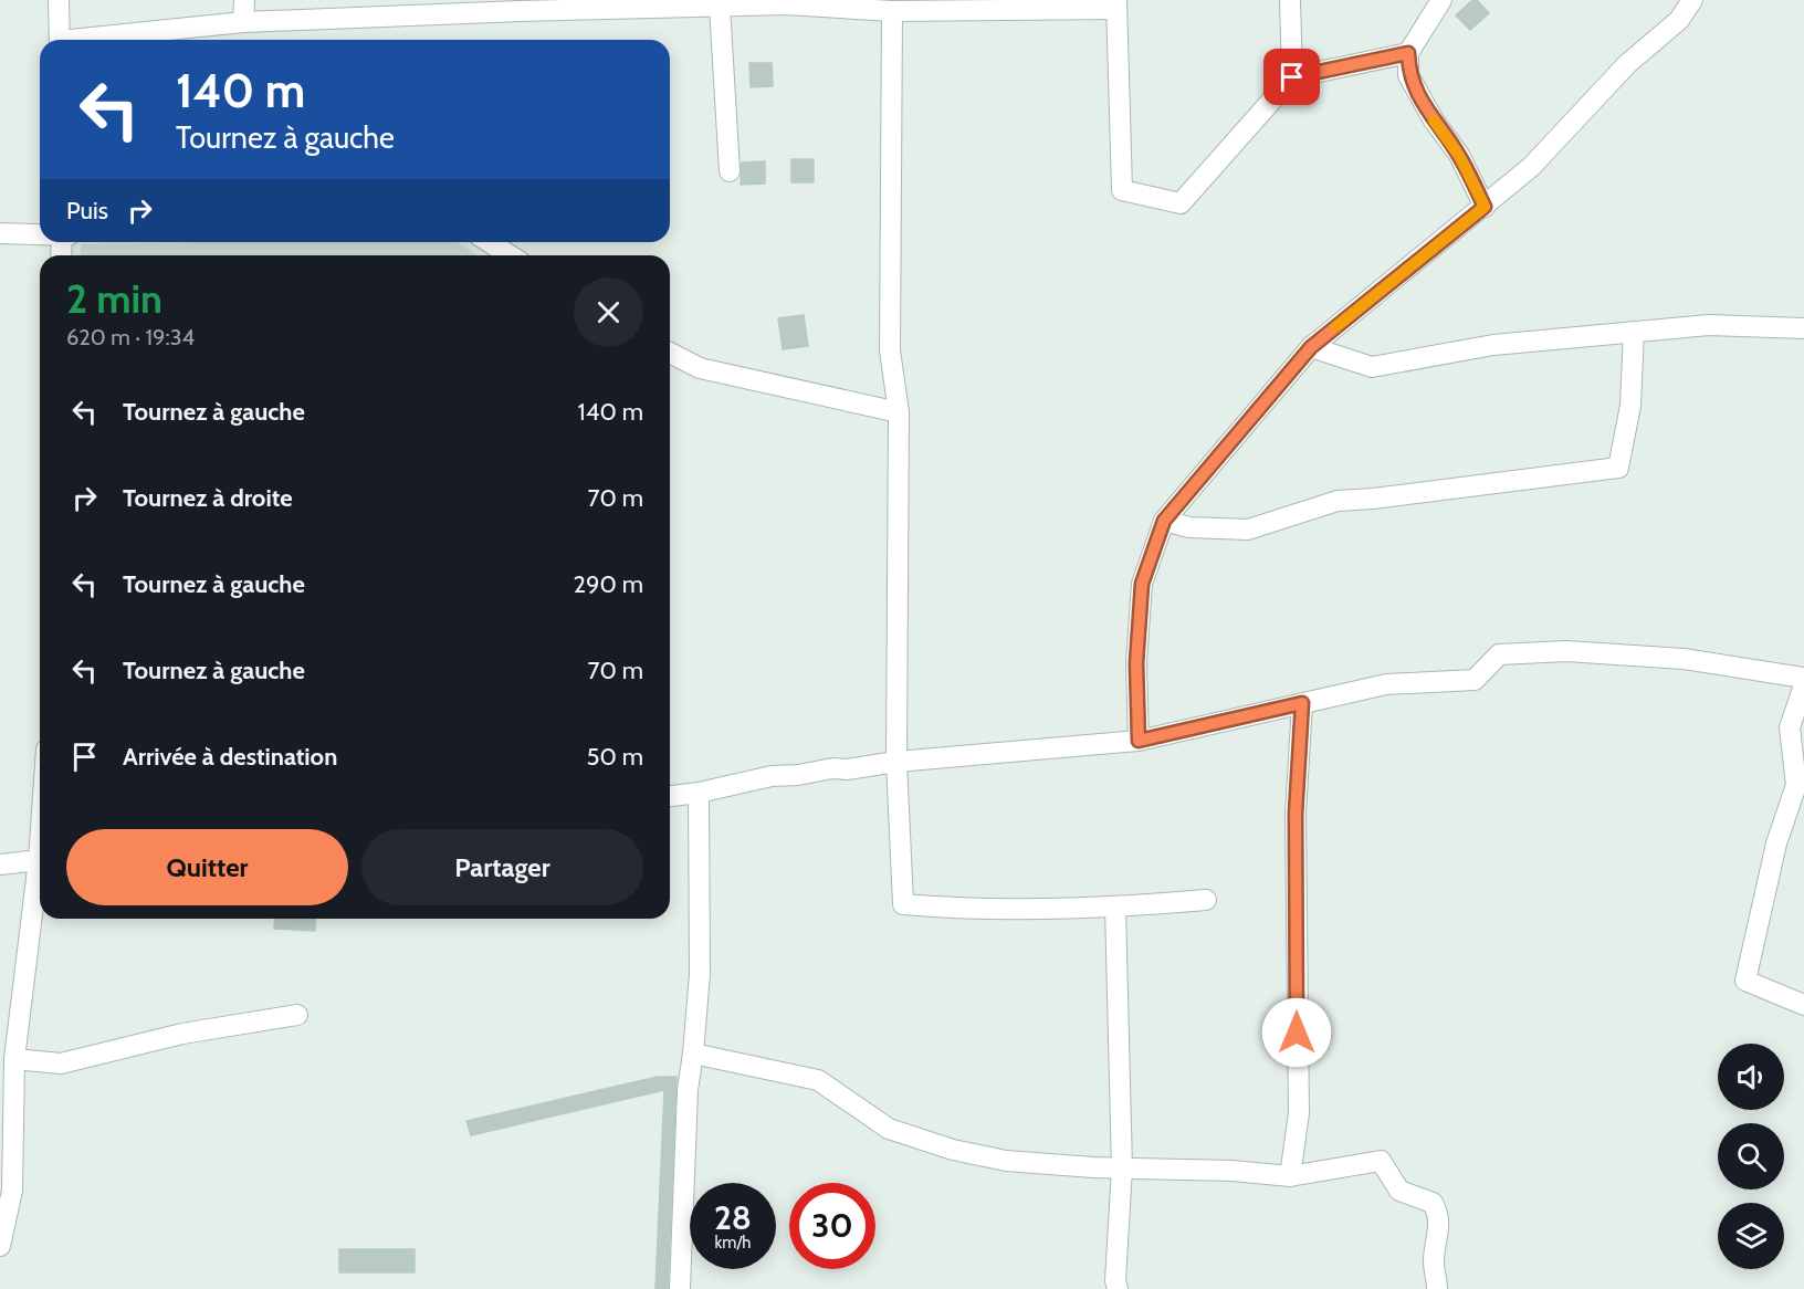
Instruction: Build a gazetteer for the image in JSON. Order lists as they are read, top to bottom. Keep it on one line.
{"page":{"turn":["140 m","Tournez à gauche"],"then":"Puis","heading":["2 min","620 m · 19:34"],"list":[{"name":"Tournez à gauche","value":"140 m"},{"name":"Tournez à droite","value":"70 m"},{"name":"Tournez à gauche","value":"290 m"},{"name":"Tournez à gauche","value":"70 m"},{"name":"Arrivée à destination","value":"50 m"}],"buttons":["Quitter","Partager"],"speed":"28 km/h","limit":"30"}}
